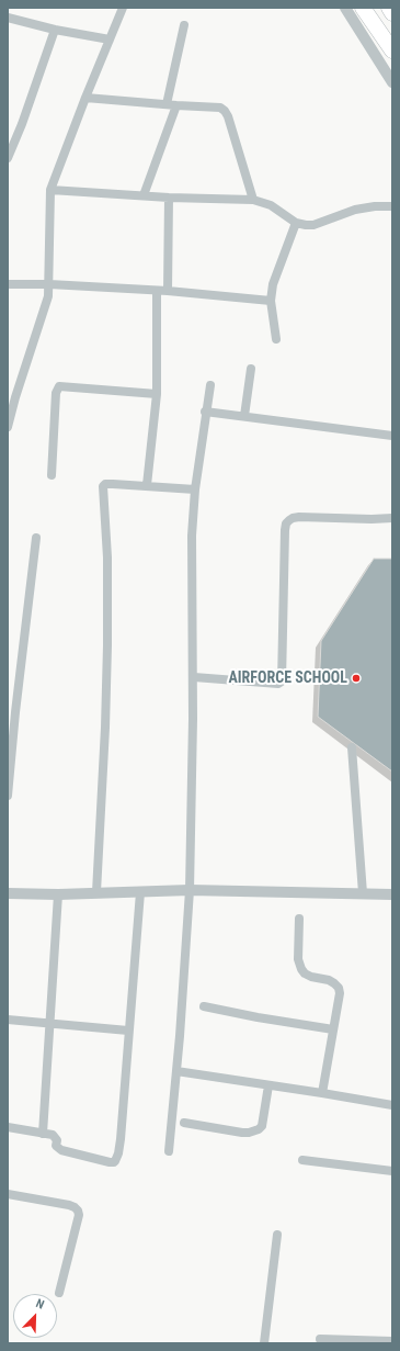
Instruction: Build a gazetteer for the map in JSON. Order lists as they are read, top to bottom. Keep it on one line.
{"places":["AIRFORCE SCHOOL"],"north":"top right"}
